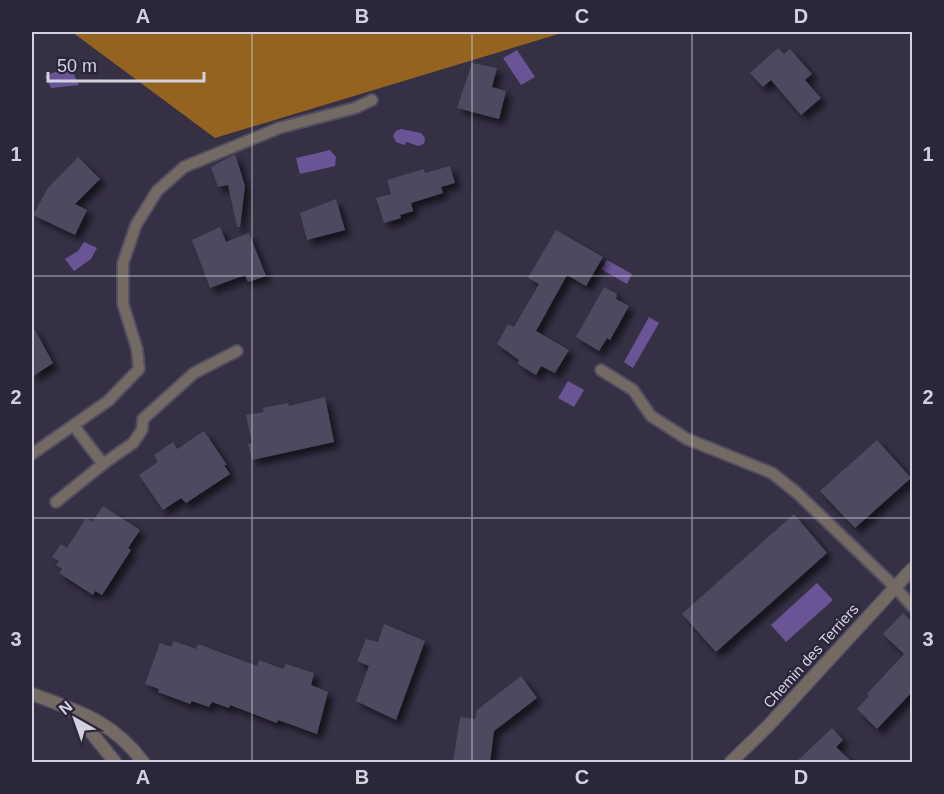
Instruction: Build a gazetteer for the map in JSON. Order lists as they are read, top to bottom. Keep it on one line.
{"streets":{"street":["Chemin des Terriers"]},"scale_bar":"50 m","north":"top left","grid":{"columns":["A","B","C","D"],"rows":["1","2","3"]}}
